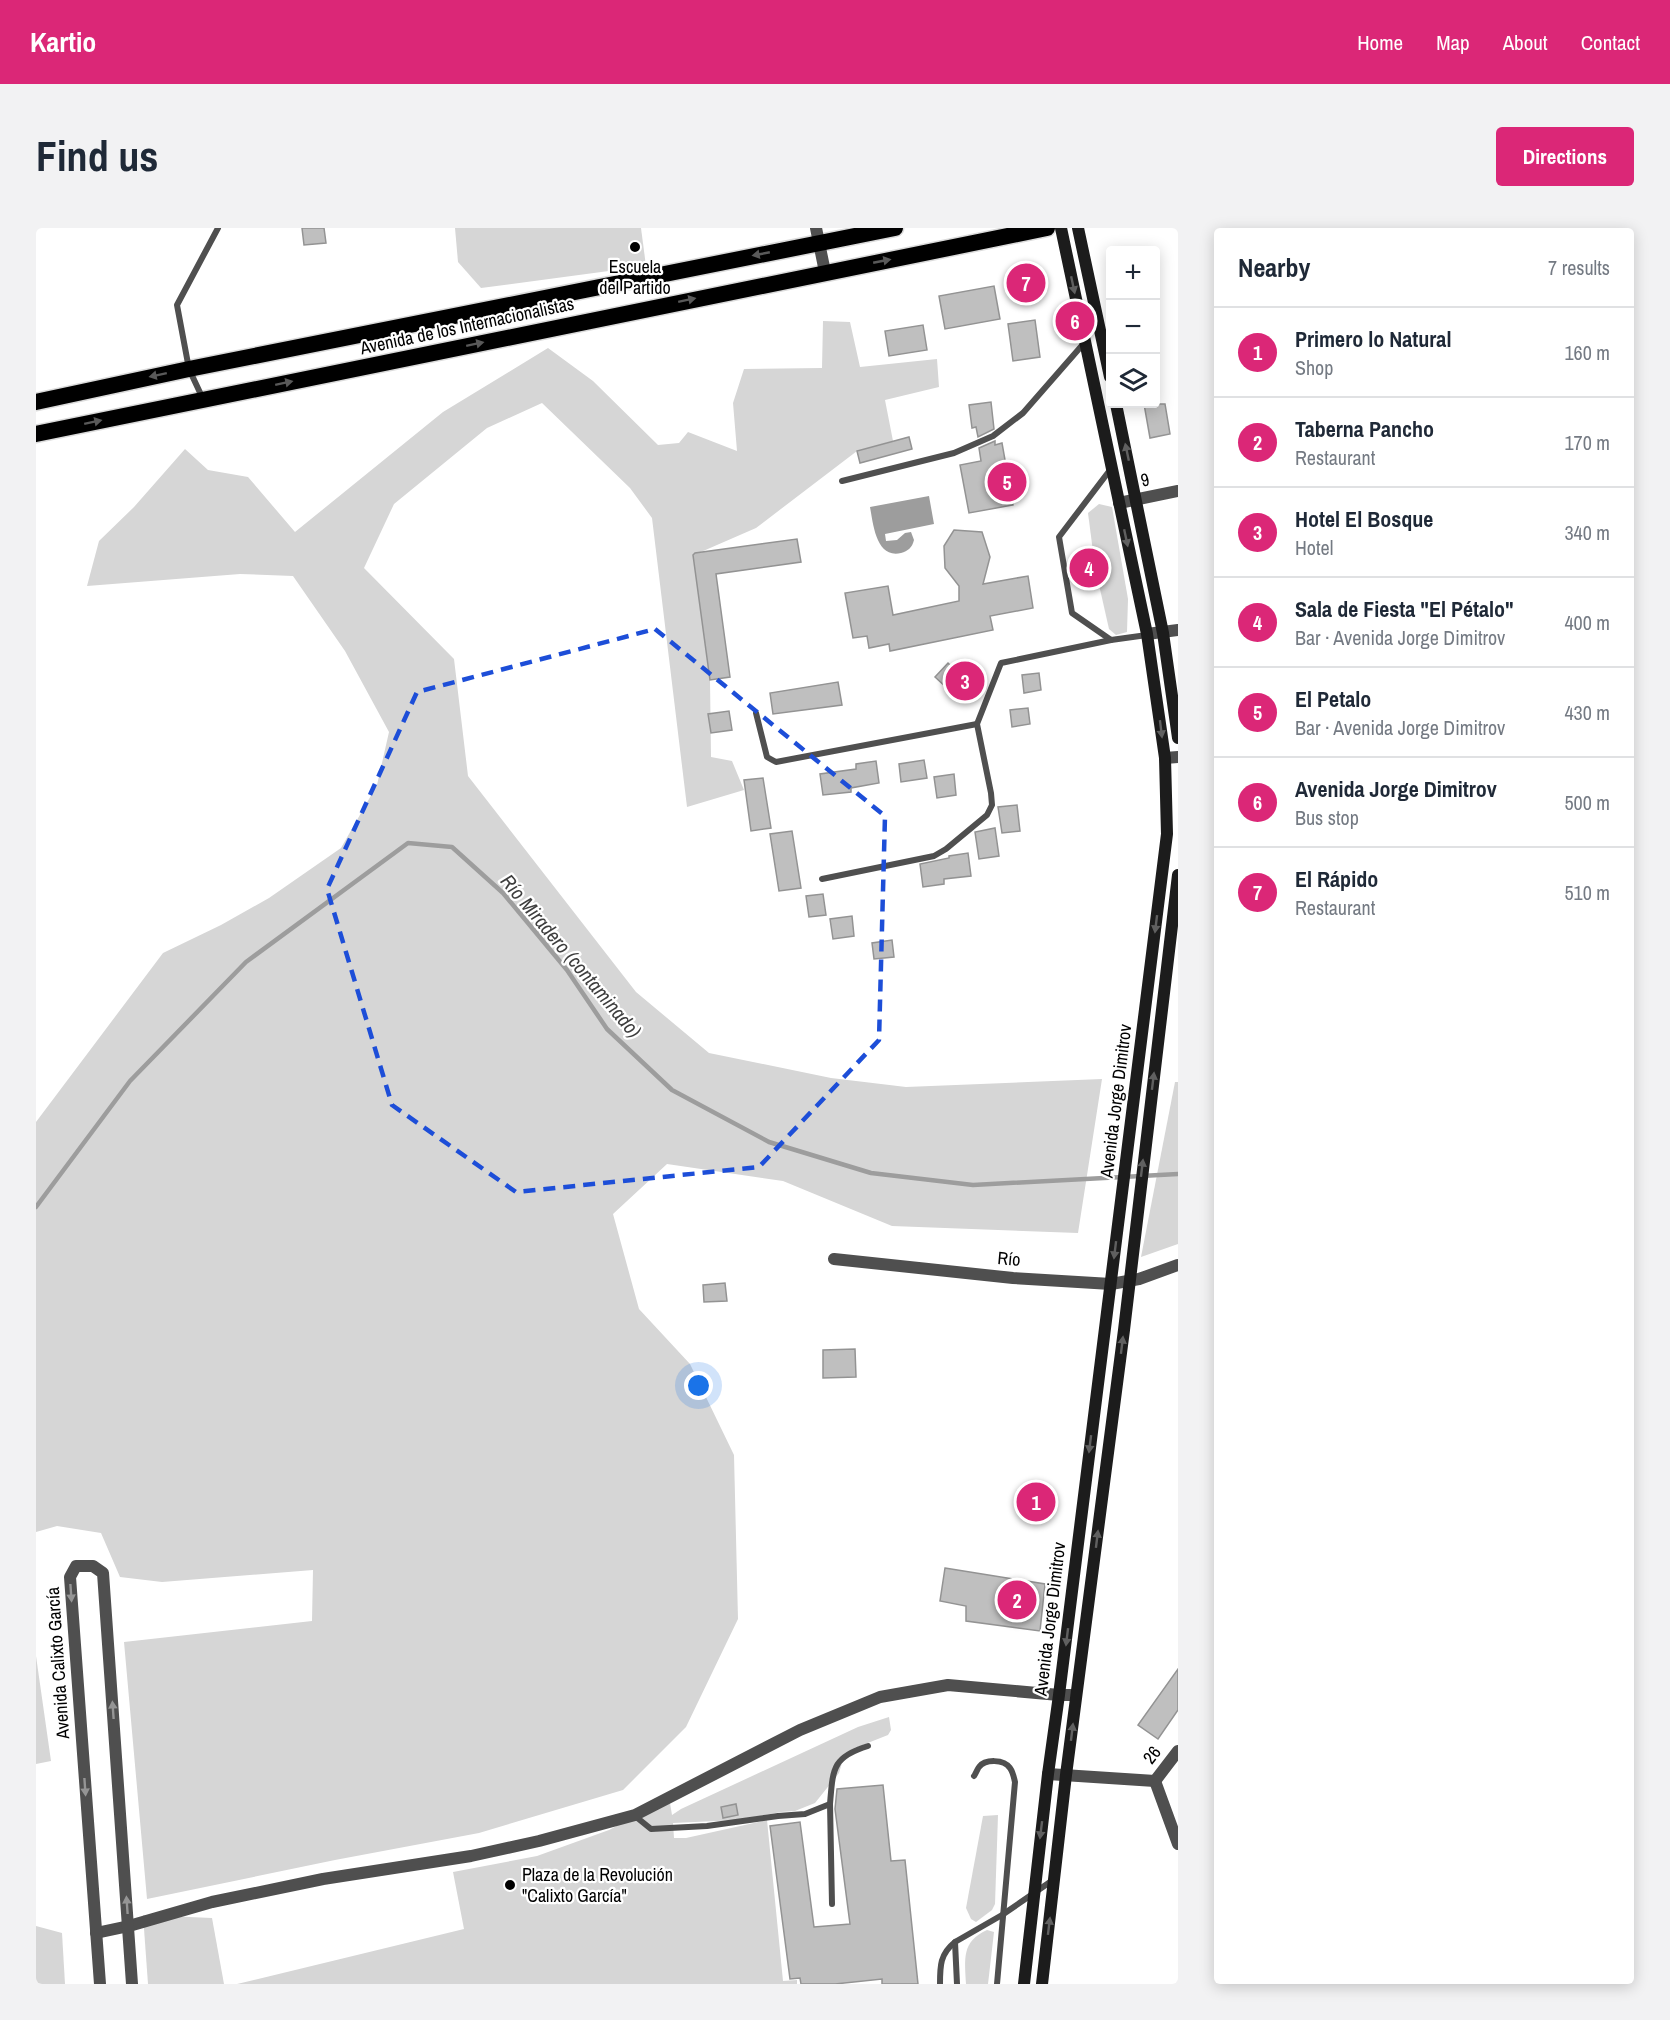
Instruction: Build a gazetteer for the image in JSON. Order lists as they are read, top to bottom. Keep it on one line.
{"streets":{"highway":["Avenida de los Internacionalistas"],"main road":["Avenida Jorge Dimitrov"],"street":["9","Río","Avenida Calixto García","26"]},"crossings":[["9","Avenida Jorge Dimitrov"],["Avenida Jorge Dimitrov","Río"]],"water":["Río Miradero (contaminado)"],"places":["Escuela del Partido","Plaza de la Revolución \"Calixto García\""],"page":{"header":"Kartio","nav":["Home","Map","About","Contact"],"buttons":"Directions","title":"Find us","heading":["Nearby","7 results"],"map_buttons":["+","−"],"pins":["7","6","5","4","3","1","2"],"list":[{"mark":"1","name":"Primero lo Natural","note":"Shop","value":"160 m"},{"mark":"2","name":"Taberna Pancho","note":"Restaurant","value":"170 m"},{"mark":"3","name":"Hotel El Bosque","note":"Hotel","value":"340 m"},{"mark":"4","name":"Sala de Fiesta \"El Pétalo\"","note":"Bar · Avenida Jorge Dimitrov","value":"400 m"},{"mark":"5","name":"El Petalo","note":"Bar · Avenida Jorge Dimitrov","value":"430 m"},{"mark":"6","name":"Avenida Jorge Dimitrov","note":"Bus stop","value":"500 m"},{"mark":"7","name":"El Rápido","note":"Restaurant","value":"510 m"}]}}
